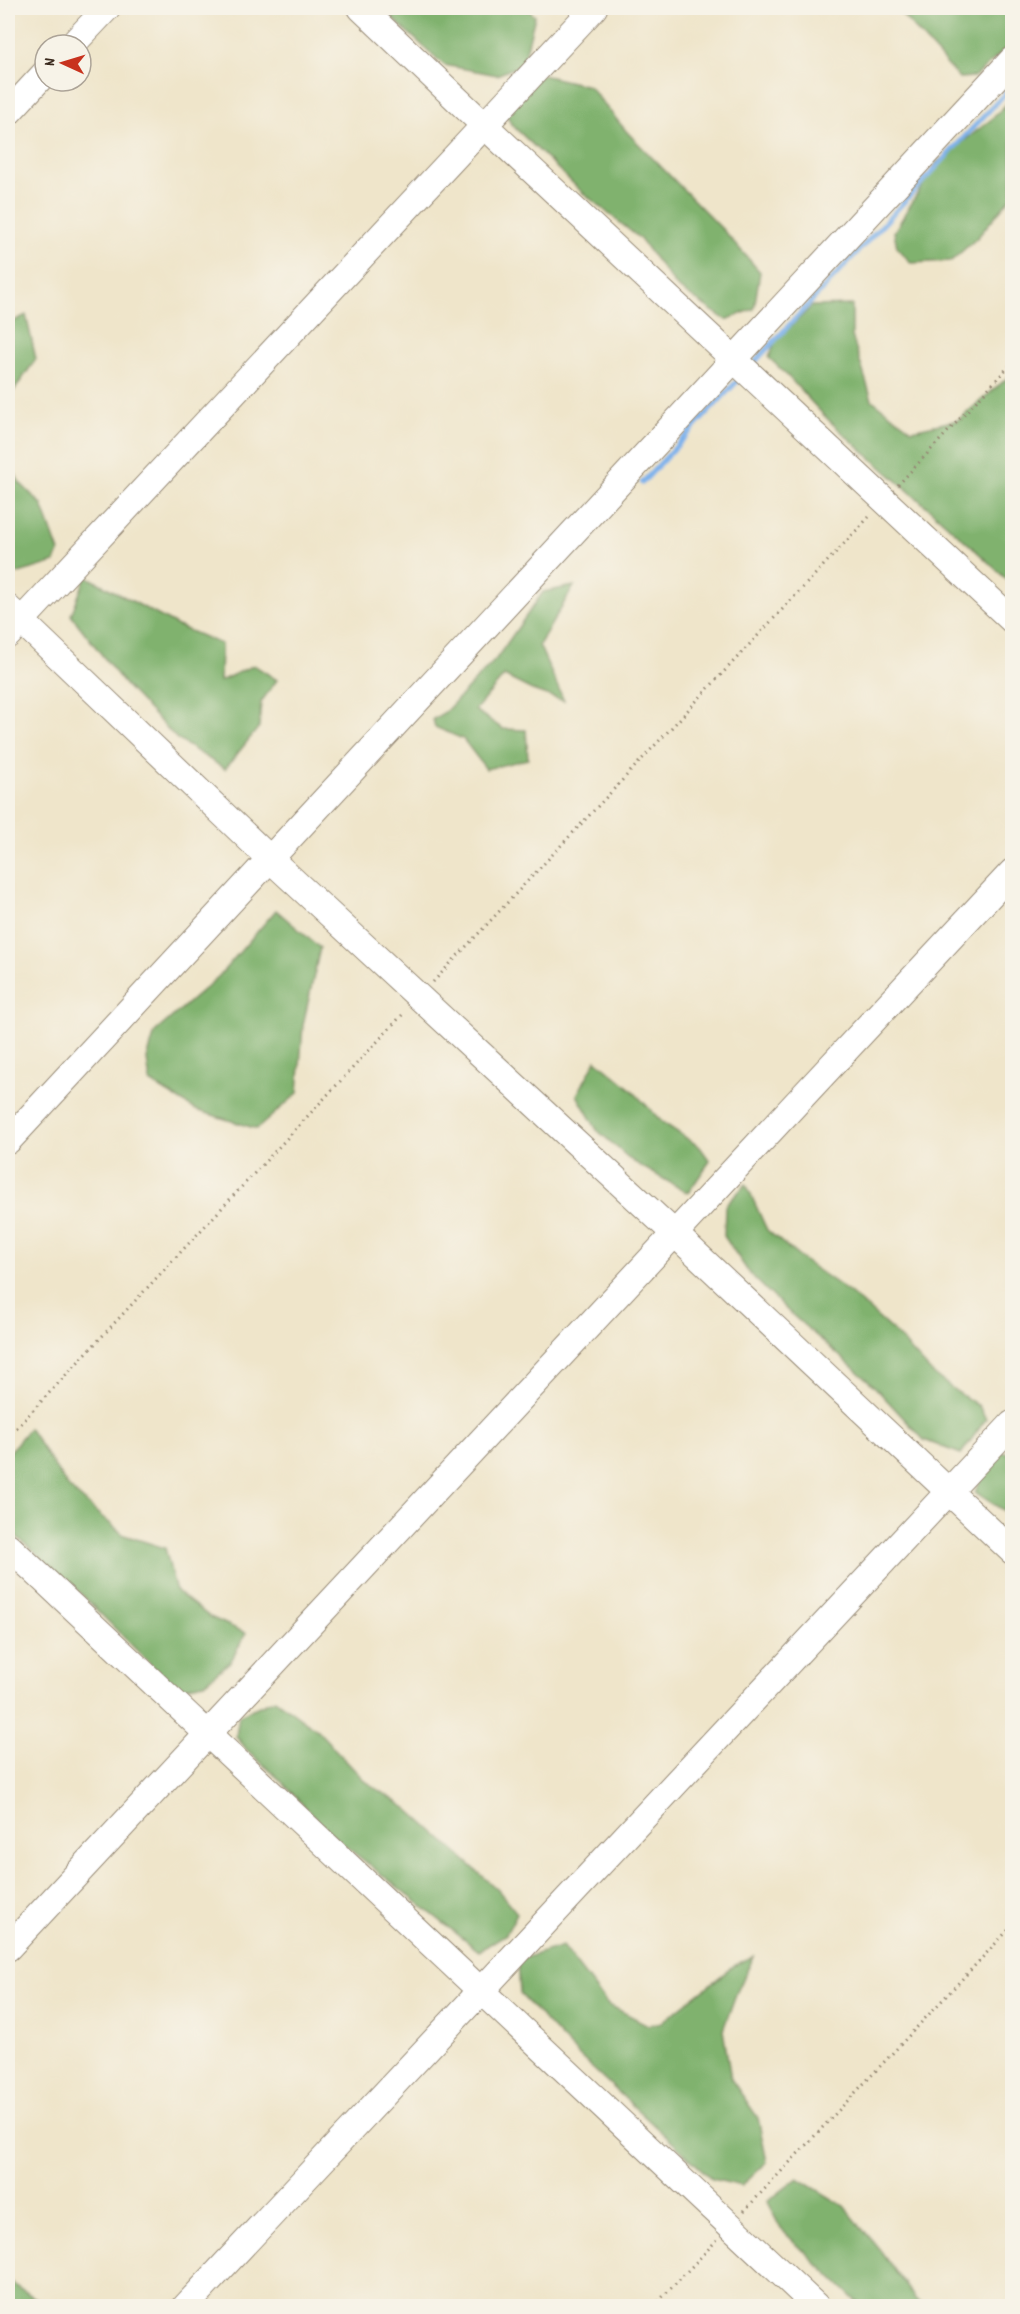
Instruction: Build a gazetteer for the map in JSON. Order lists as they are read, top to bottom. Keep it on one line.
{"north":"left"}
